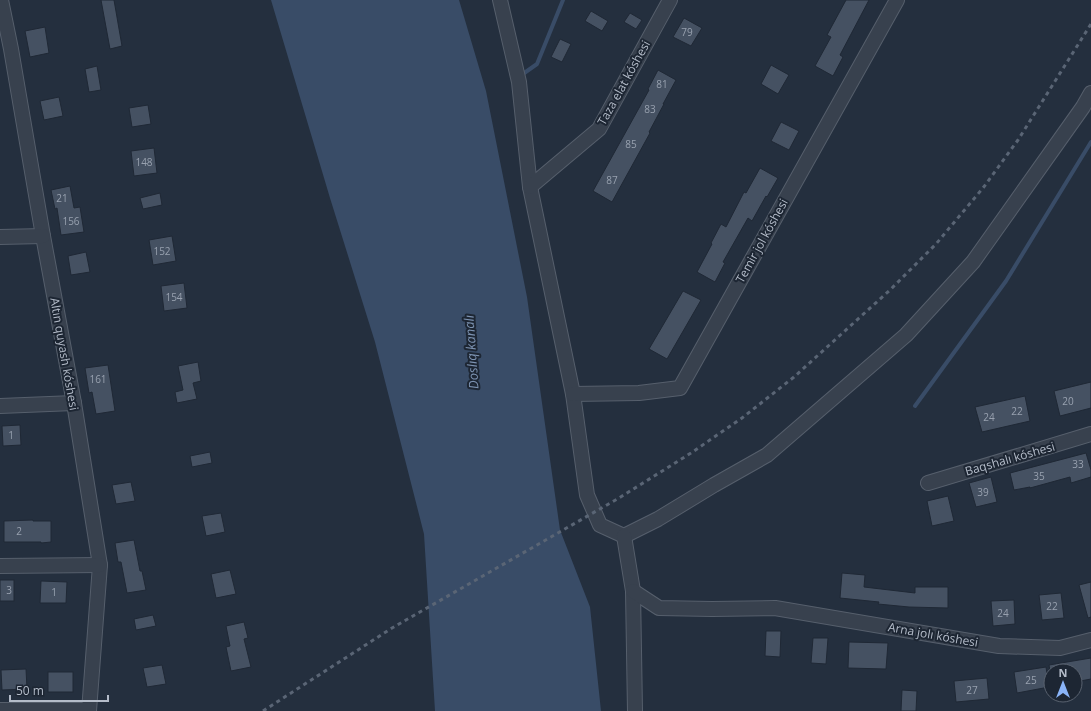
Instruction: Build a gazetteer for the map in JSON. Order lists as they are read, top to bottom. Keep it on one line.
{"streets":{"street":["Taza elat kóshesi","Temir jol kóshesi","Altın quyash kóshesi","Baqshalı kóshesi","Arna jolı kóshesi"]},"water":["Doslıq kanalı"],"house_numbers":["79","81","83","85","148","87","21","156","152","154","161","20","22","24","1","33","35","39","2","3","1","22","24","25","27"],"scale_bar":"50 m","north":"top"}
